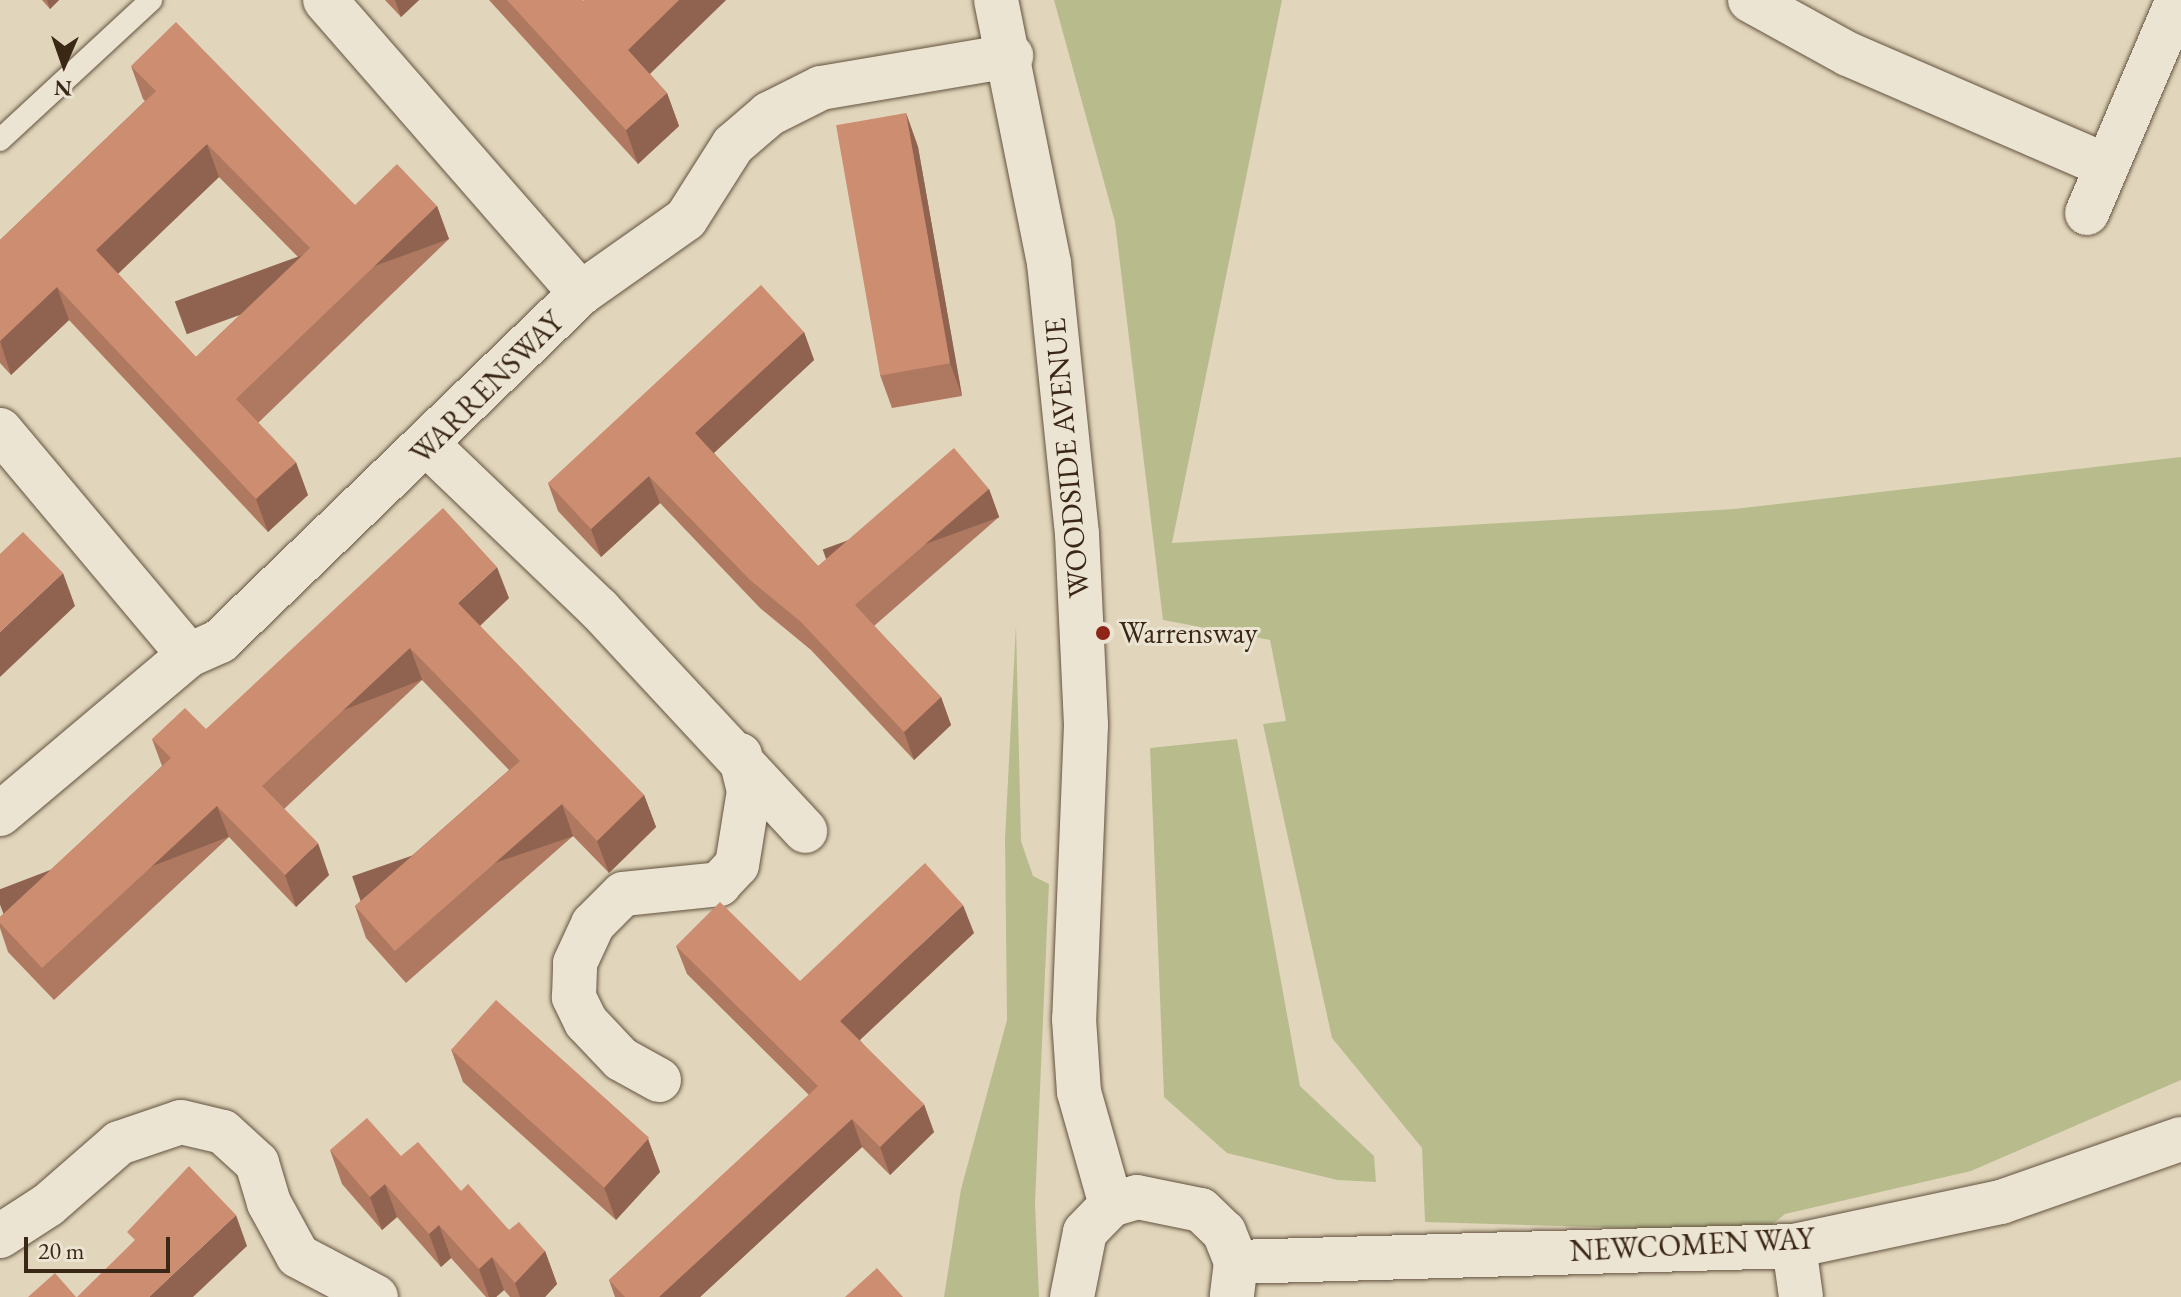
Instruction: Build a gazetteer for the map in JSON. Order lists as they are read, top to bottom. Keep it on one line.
{"streets":{"street":["WARRENSWAY","WOODSIDE AVENUE","NEWCOMEN WAY"]},"crossings":[["WARRENSWAY","WOODSIDE AVENUE"]],"places":["Warrensway"],"scale_bar":"20 m","north":"bottom"}
